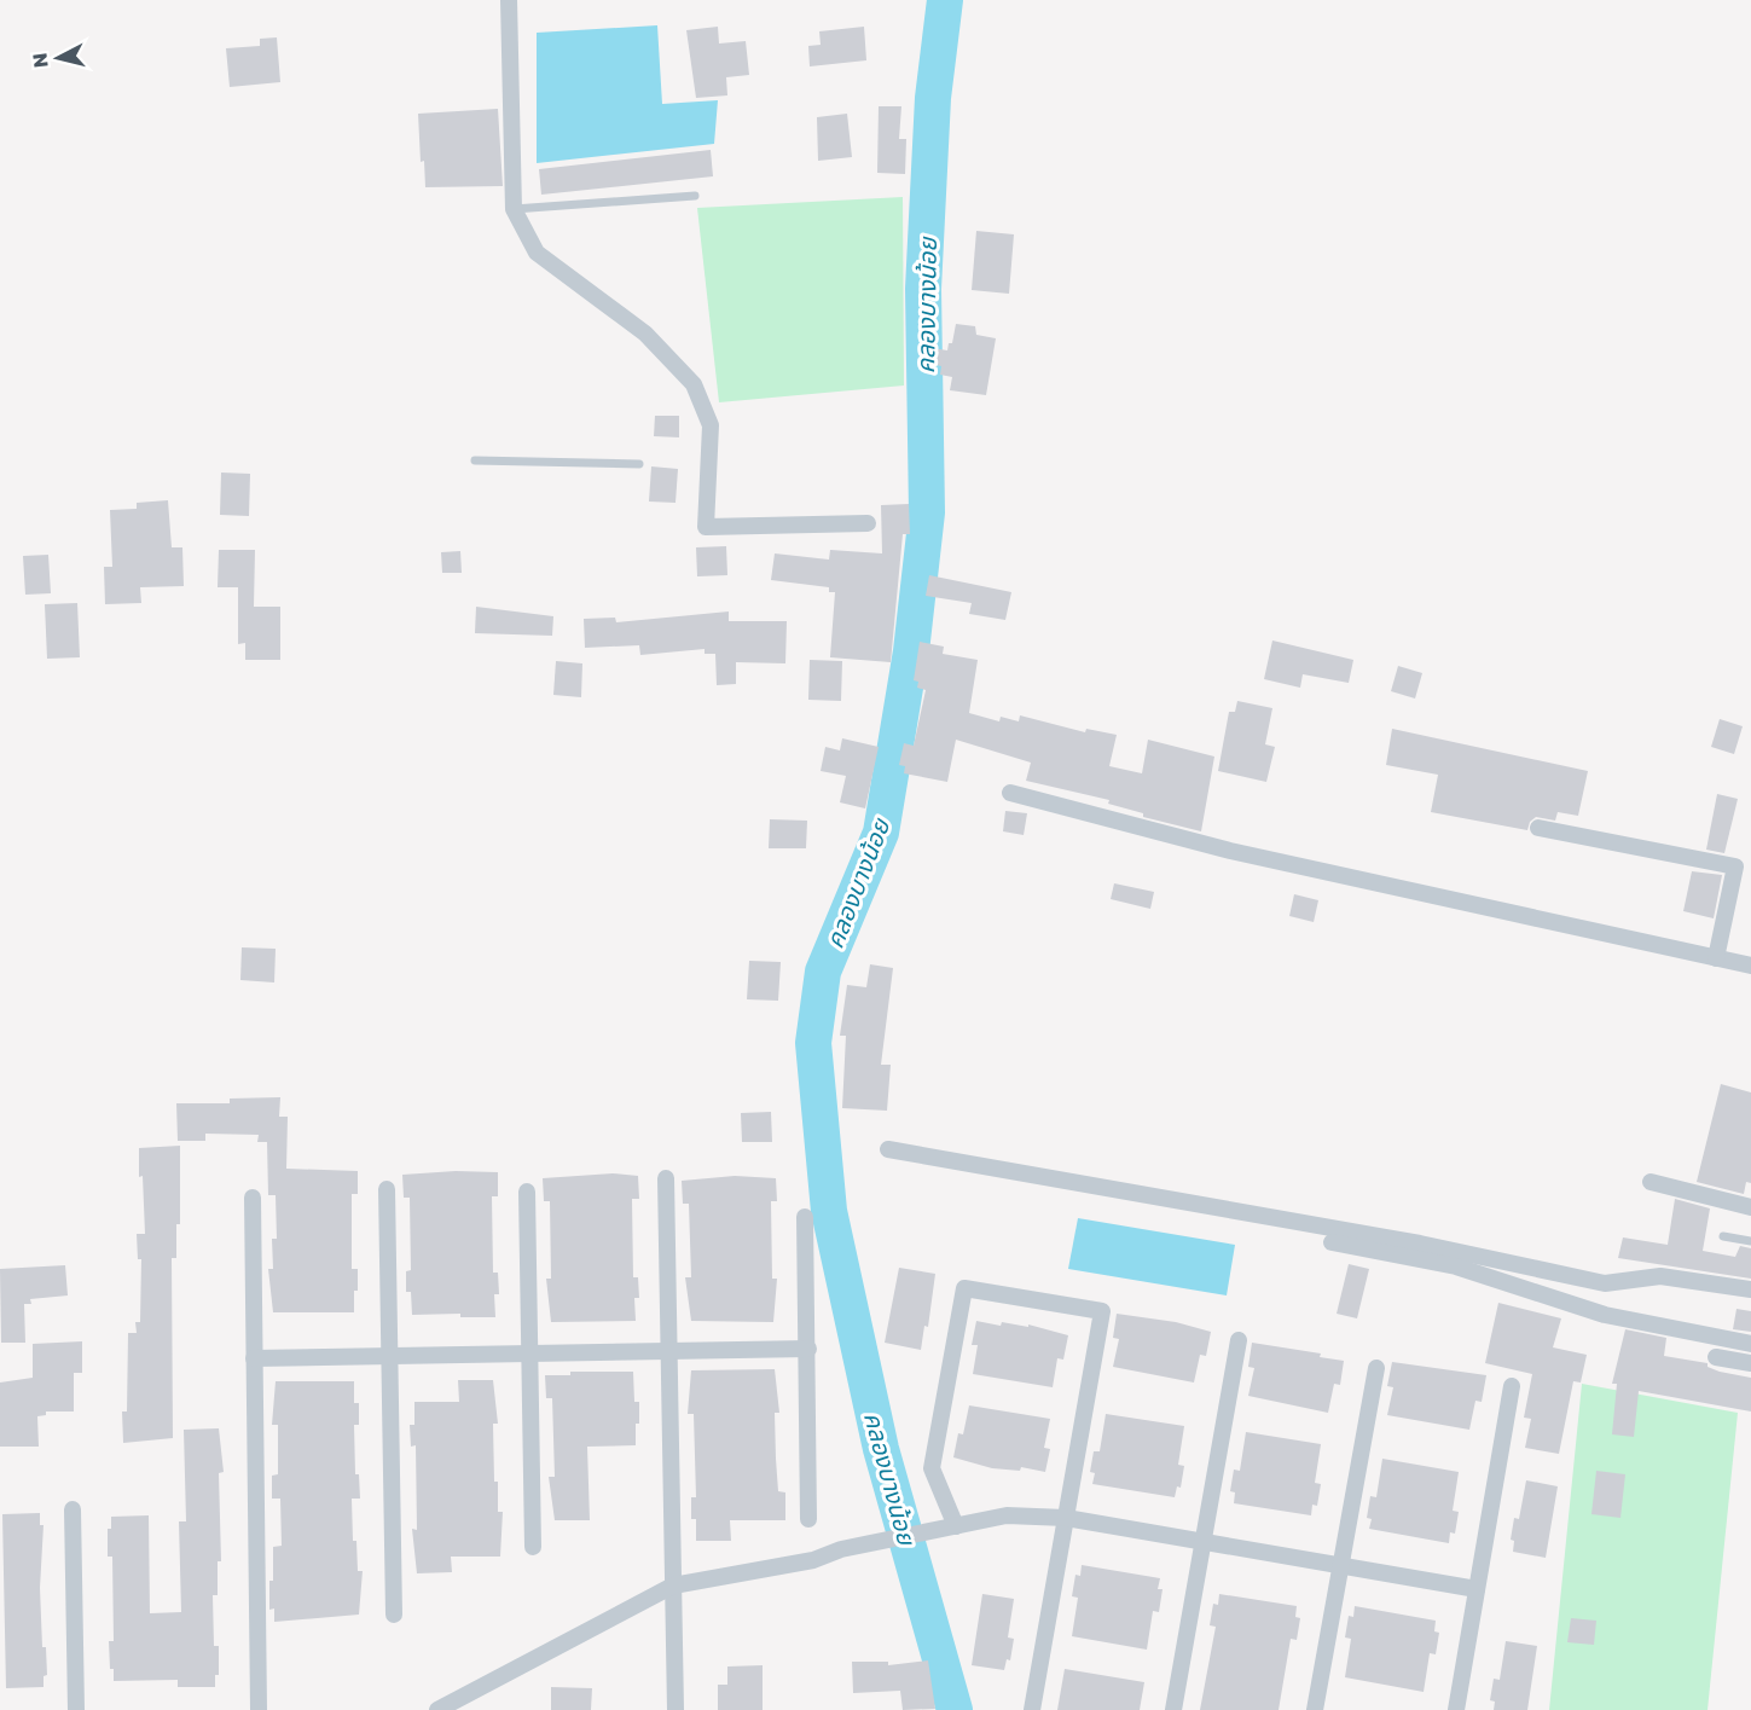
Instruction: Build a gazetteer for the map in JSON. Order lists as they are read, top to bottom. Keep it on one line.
{"water":["คลองบางน้อย"],"north":"left"}
